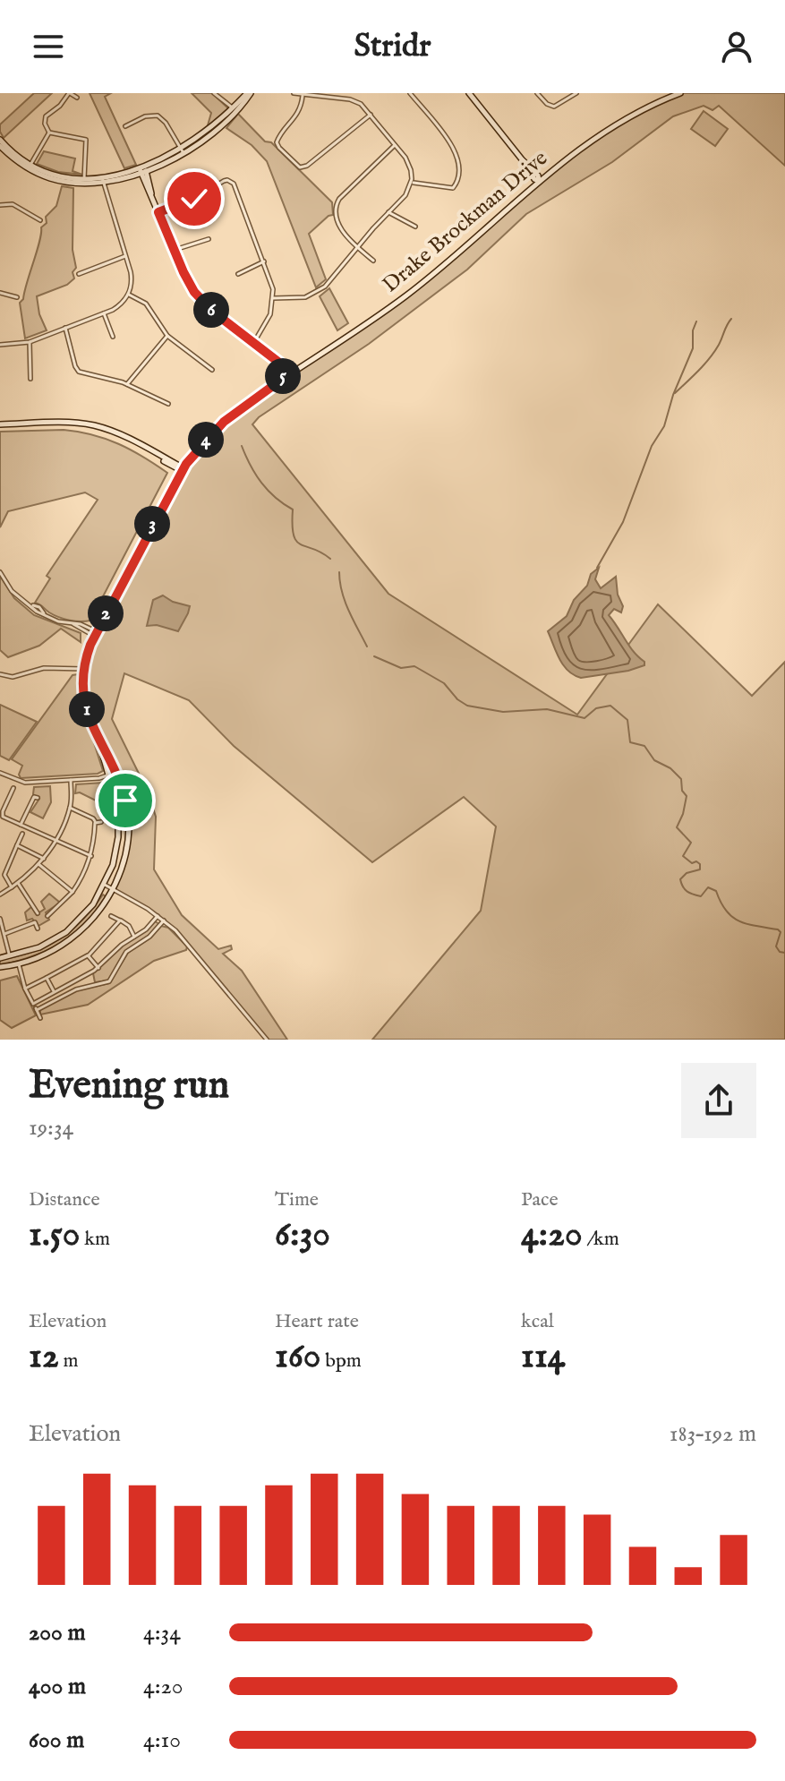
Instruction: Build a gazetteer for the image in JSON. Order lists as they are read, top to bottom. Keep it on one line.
{"streets":{"street":["Drake Brockman Drive"]},"page":{"header":"Stridr","pins":["6","5","4","3","2","1"],"heading":["Evening run","19:34"],"stats":[["Distance","1.50 km"],["Time","6:30"],["Pace","4:20 /km"],["Elevation","12 m"],["Heart rate","160 bpm"],["kcal","114"]],"chart":["Elevation","183–192 m"],"list":[{"name":"200 m","note":"4:34"},{"name":"400 m","note":"4:20"},{"name":"600 m","note":"4:10"}]}}
